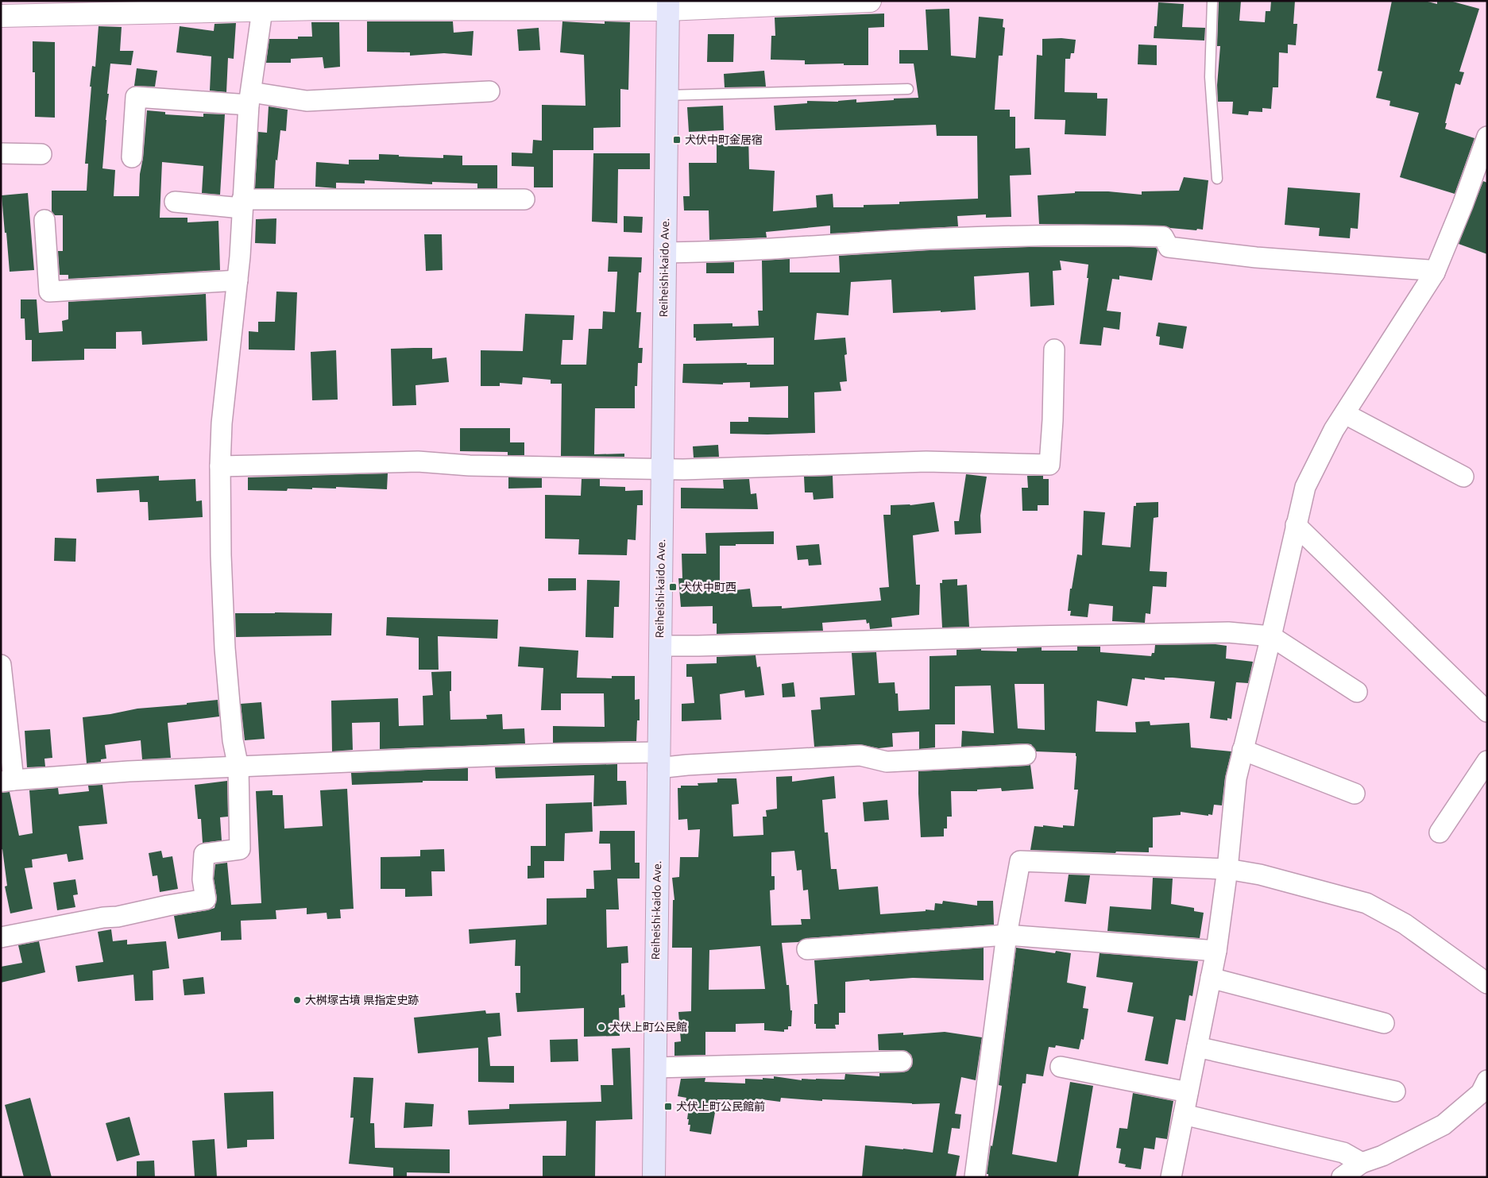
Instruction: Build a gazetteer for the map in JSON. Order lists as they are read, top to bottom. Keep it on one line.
{"streets":{"main road":["Reiheishi-kaido Ave."]},"places":{"transit":["犬伏中町金居宿","犬伏中町西","犬伏上町公民館前"],"other":["大桝塚古墳 県指定史跡","犬伏上町公民館"]}}
